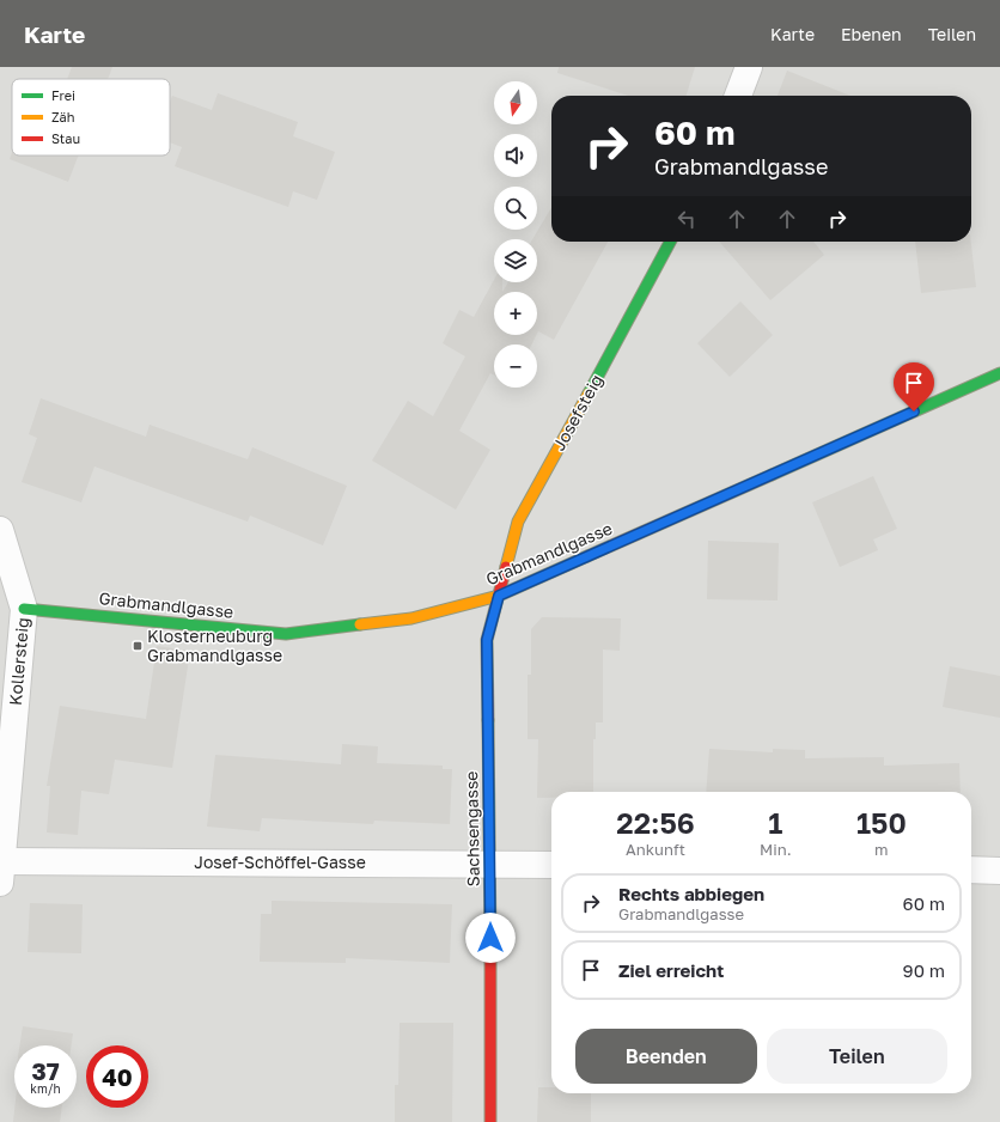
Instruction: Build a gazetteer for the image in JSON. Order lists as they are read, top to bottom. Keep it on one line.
{"streets":{"street":["Josefsteig","Grabmandlgasse","Kollersteig","Sachsengasse","Josef-Schöffel-Gasse"]},"crossings":[["Josefsteig","Grabmandlgasse"],["Josefsteig","Sachsengasse"],["Grabmandlgasse","Kollersteig"],["Grabmandlgasse","Sachsengasse"],["Kollersteig","Josef-Schöffel-Gasse"],["Sachsengasse","Josef-Schöffel-Gasse"]],"places":{"transit":["Klosterneuburg Grabmandlgasse"]},"legend":["Frei","Zäh","Stau"],"north":"bottom","page":{"header":"Karte","nav":["Karte","Ebenen","Teilen"],"map_buttons":["+","−"],"turn":["60 m","Grabmandlgasse"],"eta":["22:56","Ankunft","1","Min.","150","m"],"list":[{"name":"Rechts abbiegen","note":"Grabmandlgasse","value":"60 m"},{"name":"Ziel erreicht","value":"90 m"}],"buttons":["Beenden","Teilen"],"speed":"37 km/h","limit":"40"}}
